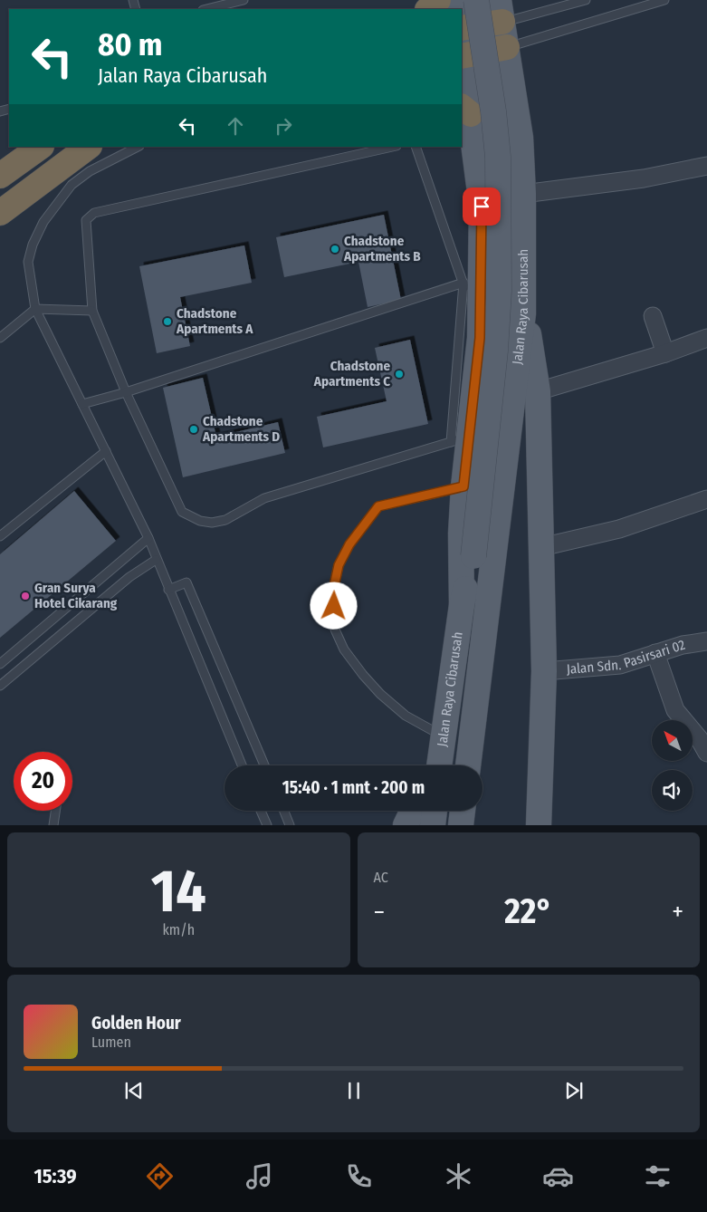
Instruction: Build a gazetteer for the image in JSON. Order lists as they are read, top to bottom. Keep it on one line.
{"streets":{"main road":["Jalan Raya Cibarusah"],"street":["Jalan Sdn. Pasirsari 02"]},"places":["Chadstone Apartments B","Chadstone Apartments A","Chadstone Apartments C","Chadstone Apartments D","Gran Surya Hotel Cikarang"],"north":"top left","page":{"turn":["80 m","Jalan Raya Cibarusah"],"limit":"20","trip":"15:40 · 1 mnt · 200 m","tile":[["14","km/h"],"AC"],"heat":["−","22°","+"],"song":["Golden Hour","Lumen"],"tabs":"15:39"}}
